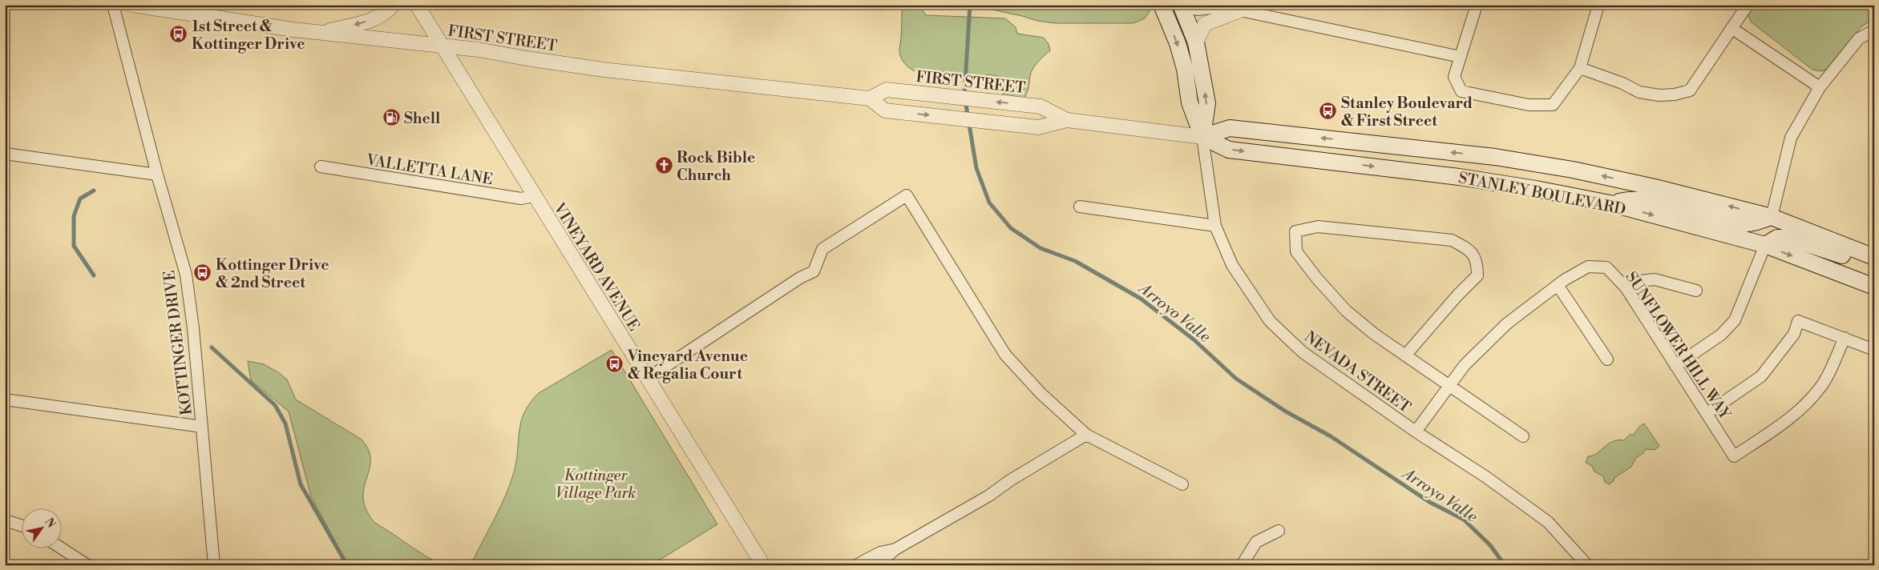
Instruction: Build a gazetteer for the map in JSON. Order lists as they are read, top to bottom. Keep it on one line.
{"streets":{"main road":["STANLEY BOULEVARD"],"street":["FIRST STREET","VALLETTA LANE","VINEYARD AVENUE","KOTTINGER DRIVE","SUNFLOWER HILL WAY","NEVADA STREET"]},"crossings":[["FIRST STREET","STANLEY BOULEVARD"],["FIRST STREET","VINEYARD AVENUE"],["FIRST STREET","NEVADA STREET"],["VALLETTA LANE","VINEYARD AVENUE"],["STANLEY BOULEVARD","NEVADA STREET"],["SUNFLOWER HILL WAY","NEVADA STREET"]],"water":["Arroyo Valle"],"parks":["Kottinger Village Park"],"places":{"bus stop":["1st Street & Kottinger Drive","Stanley Boulevard & First Street","Kottinger Drive & 2nd Street","Vineyard Avenue & Regalia Court"],"fuel station":["Shell"],"church":["Rock Bible Church"]},"north":"top right"}
